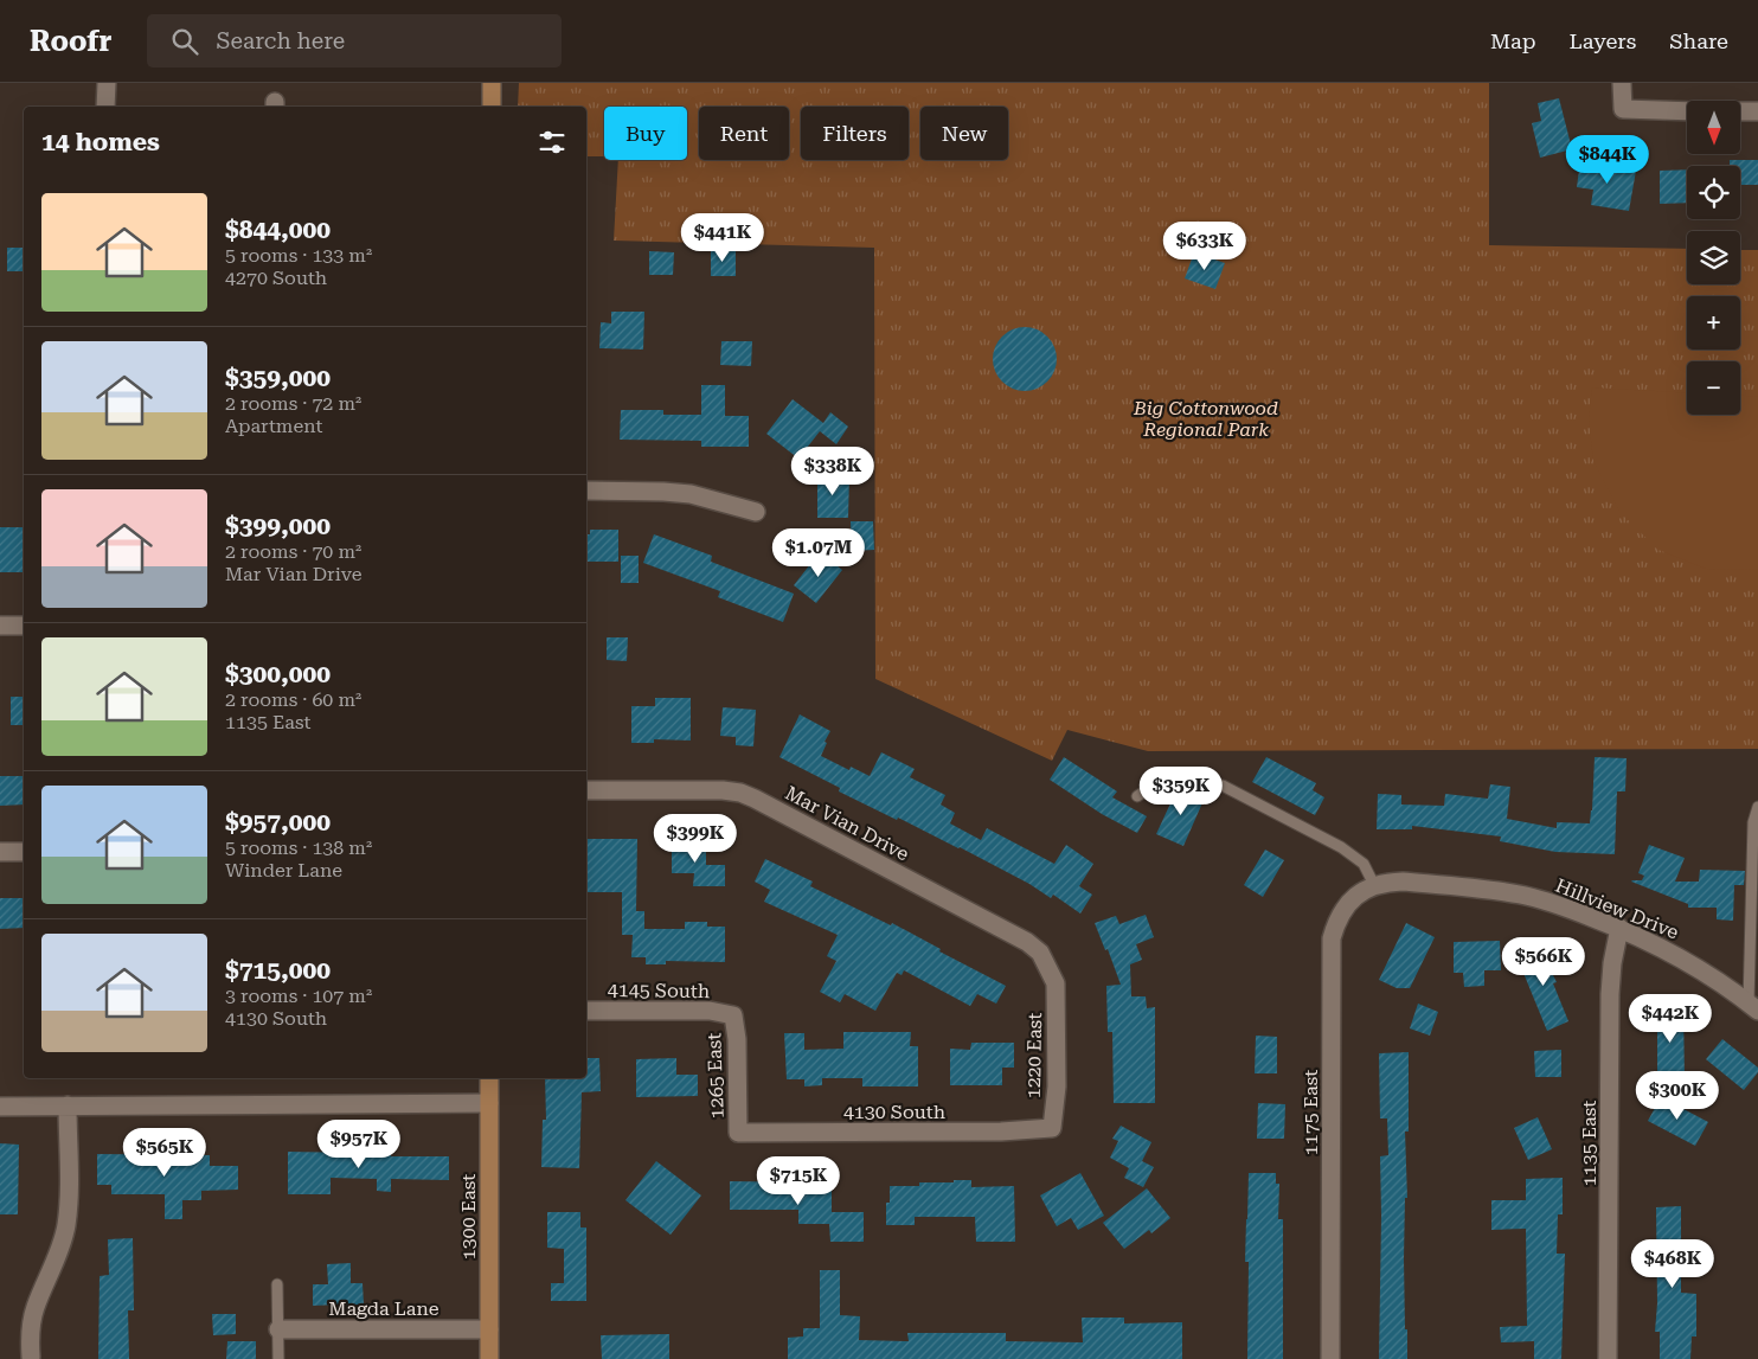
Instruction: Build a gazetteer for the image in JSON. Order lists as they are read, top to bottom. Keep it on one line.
{"streets":{"main road":["1300 East"],"street":["Mar Vian Drive","Hillview Drive","4145 South","1220 East","1265 East","4130 South","1175 East","1135 East","Magda Lane"]},"crossings":[["Mar Vian Drive","1220 East"],["Hillview Drive","1175 East"],["Hillview Drive","1135 East"],["4145 South","1265 East"],["1220 East","4130 South"],["1265 East","4130 South"],["1300 East","Magda Lane"]],"parks":["Big Cottonwood Regional Park"],"north":"bottom","page":{"header":"Roofr","search":"Search here","nav":["Map","Layers","Share"],"map_buttons":["+","−"],"chip":["Buy","Rent","Filters","New"],"heading":"14 homes","price":["$844K","$441K","$633K","$338K","$1.07M","$359K","$399K","$566K","$442K","$300K","$957K","$565K","$715K","$468K"],"list":[{"name":"$844,000","note":"5 rooms · 133 m² · 4270 South"},{"name":"$359,000","note":"2 rooms · 72 m² · Apartment"},{"name":"$399,000","note":"2 rooms · 70 m² · Mar Vian Drive"},{"name":"$300,000","note":"2 rooms · 60 m² · 1135 East"},{"name":"$957,000","note":"5 rooms · 138 m² · Winder Lane"},{"name":"$715,000","note":"3 rooms · 107 m² · 4130 South"}]}}
